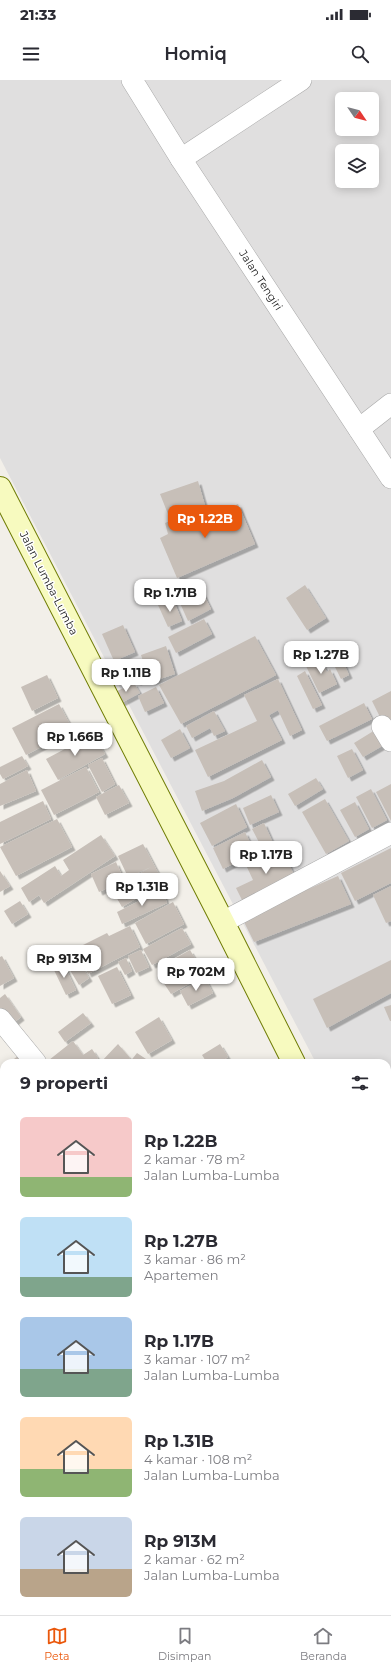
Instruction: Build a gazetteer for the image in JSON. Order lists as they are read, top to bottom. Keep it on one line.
{"streets":{"main road":["Jalan Lumba-Lumba"],"street":["Jalan Tengiri"]},"north":"bottom right","page":{"status":"21:33","header":"Homiq","price":["Rp 1.22B","Rp 1.71B","Rp 1.27B","Rp 1.11B","Rp 1.66B","Rp 1.17B","Rp 1.31B","Rp 913M","Rp 702M"],"heading":"9 properti","list":[{"name":"Rp 1.22B","note":"2 kamar · 78 m² · Jalan Lumba-Lumba"},{"name":"Rp 1.27B","note":"3 kamar · 86 m² · Apartemen"},{"name":"Rp 1.17B","note":"3 kamar · 107 m² · Jalan Lumba-Lumba"},{"name":"Rp 1.31B","note":"4 kamar · 108 m² · Jalan Lumba-Lumba"},{"name":"Rp 913M","note":"2 kamar · 62 m² · Jalan Lumba-Lumba"}],"tabs":["Peta","Disimpan","Beranda"]}}
